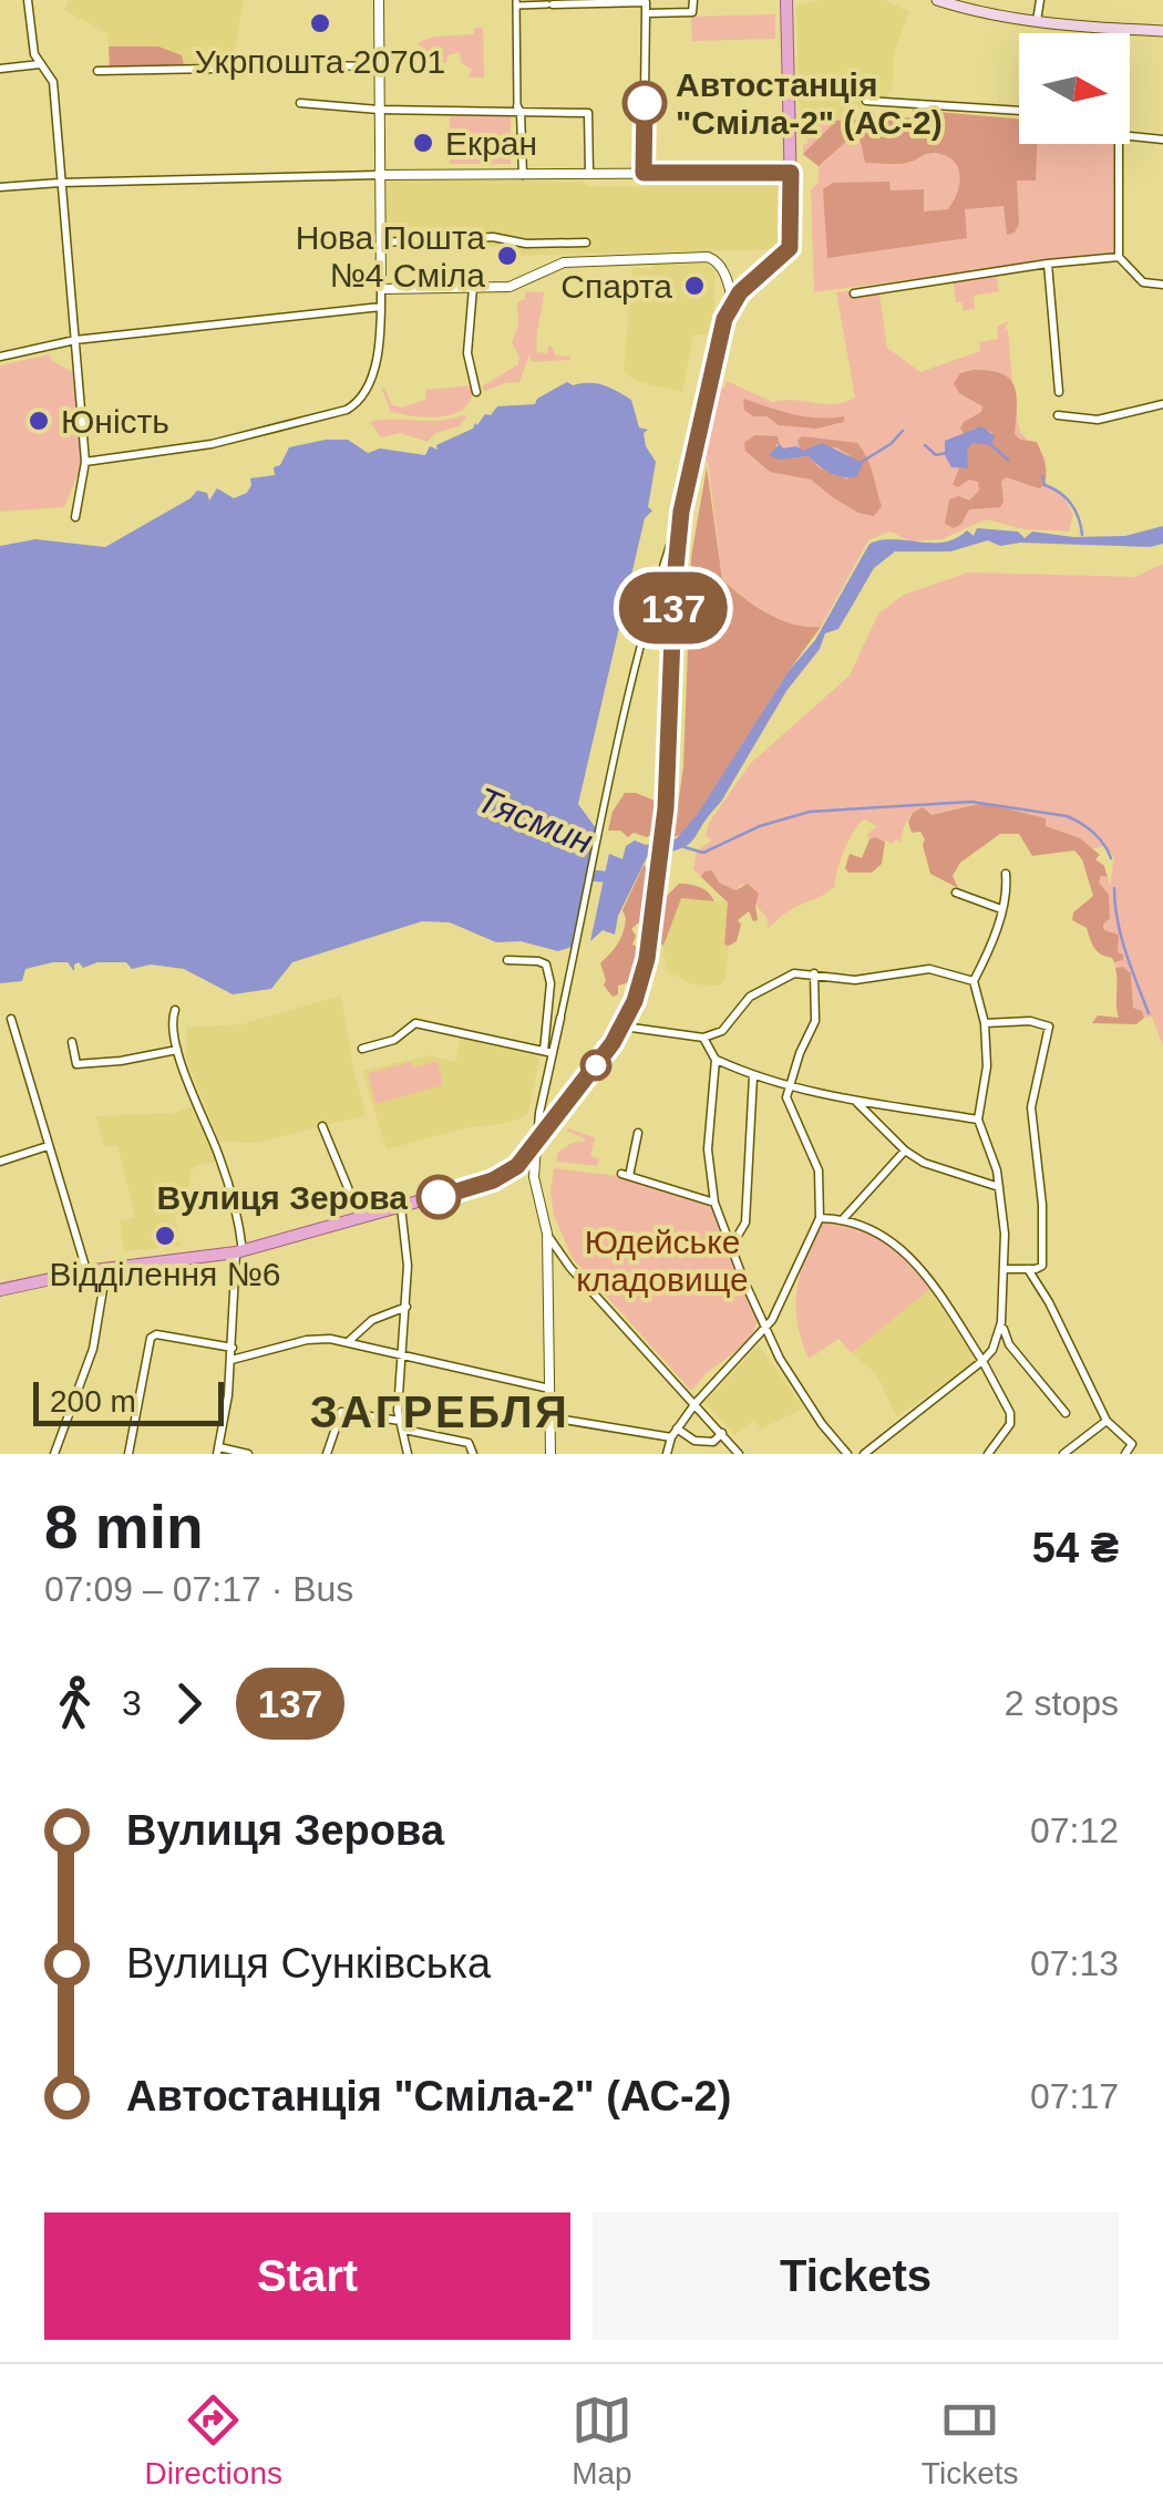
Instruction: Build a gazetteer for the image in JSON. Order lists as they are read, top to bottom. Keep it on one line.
{"districts":["ЗАГРЕБЛЯ"],"water":["Тясмин"],"parks":["Юдейське кладовище"],"places":["Укрпошта 20701","Автостанція \"Сміла-2\" (АС-2)","Екран","Нова Пошта №4 Сміла","Спарта","Юність","Вулиця Зерова","Відділення №6"],"lines":["bus line 137"],"scale_bar":"200 m","north":"right","page":{"on_map":"137","scale":"200 m","heading":["8 min","07:09 – 07:17 · Bus","54 ₴"],"legs":["3","137","2 stops"],"list":[{"name":"Вулиця Зерова","value":"07:12"},{"name":"Вулиця Сунківська","value":"07:13"},{"name":"Автостанція \"Сміла-2\" (АС-2)","value":"07:17"}],"buttons":["Start","Tickets"],"tabs":["Directions","Map","Tickets"]}}
